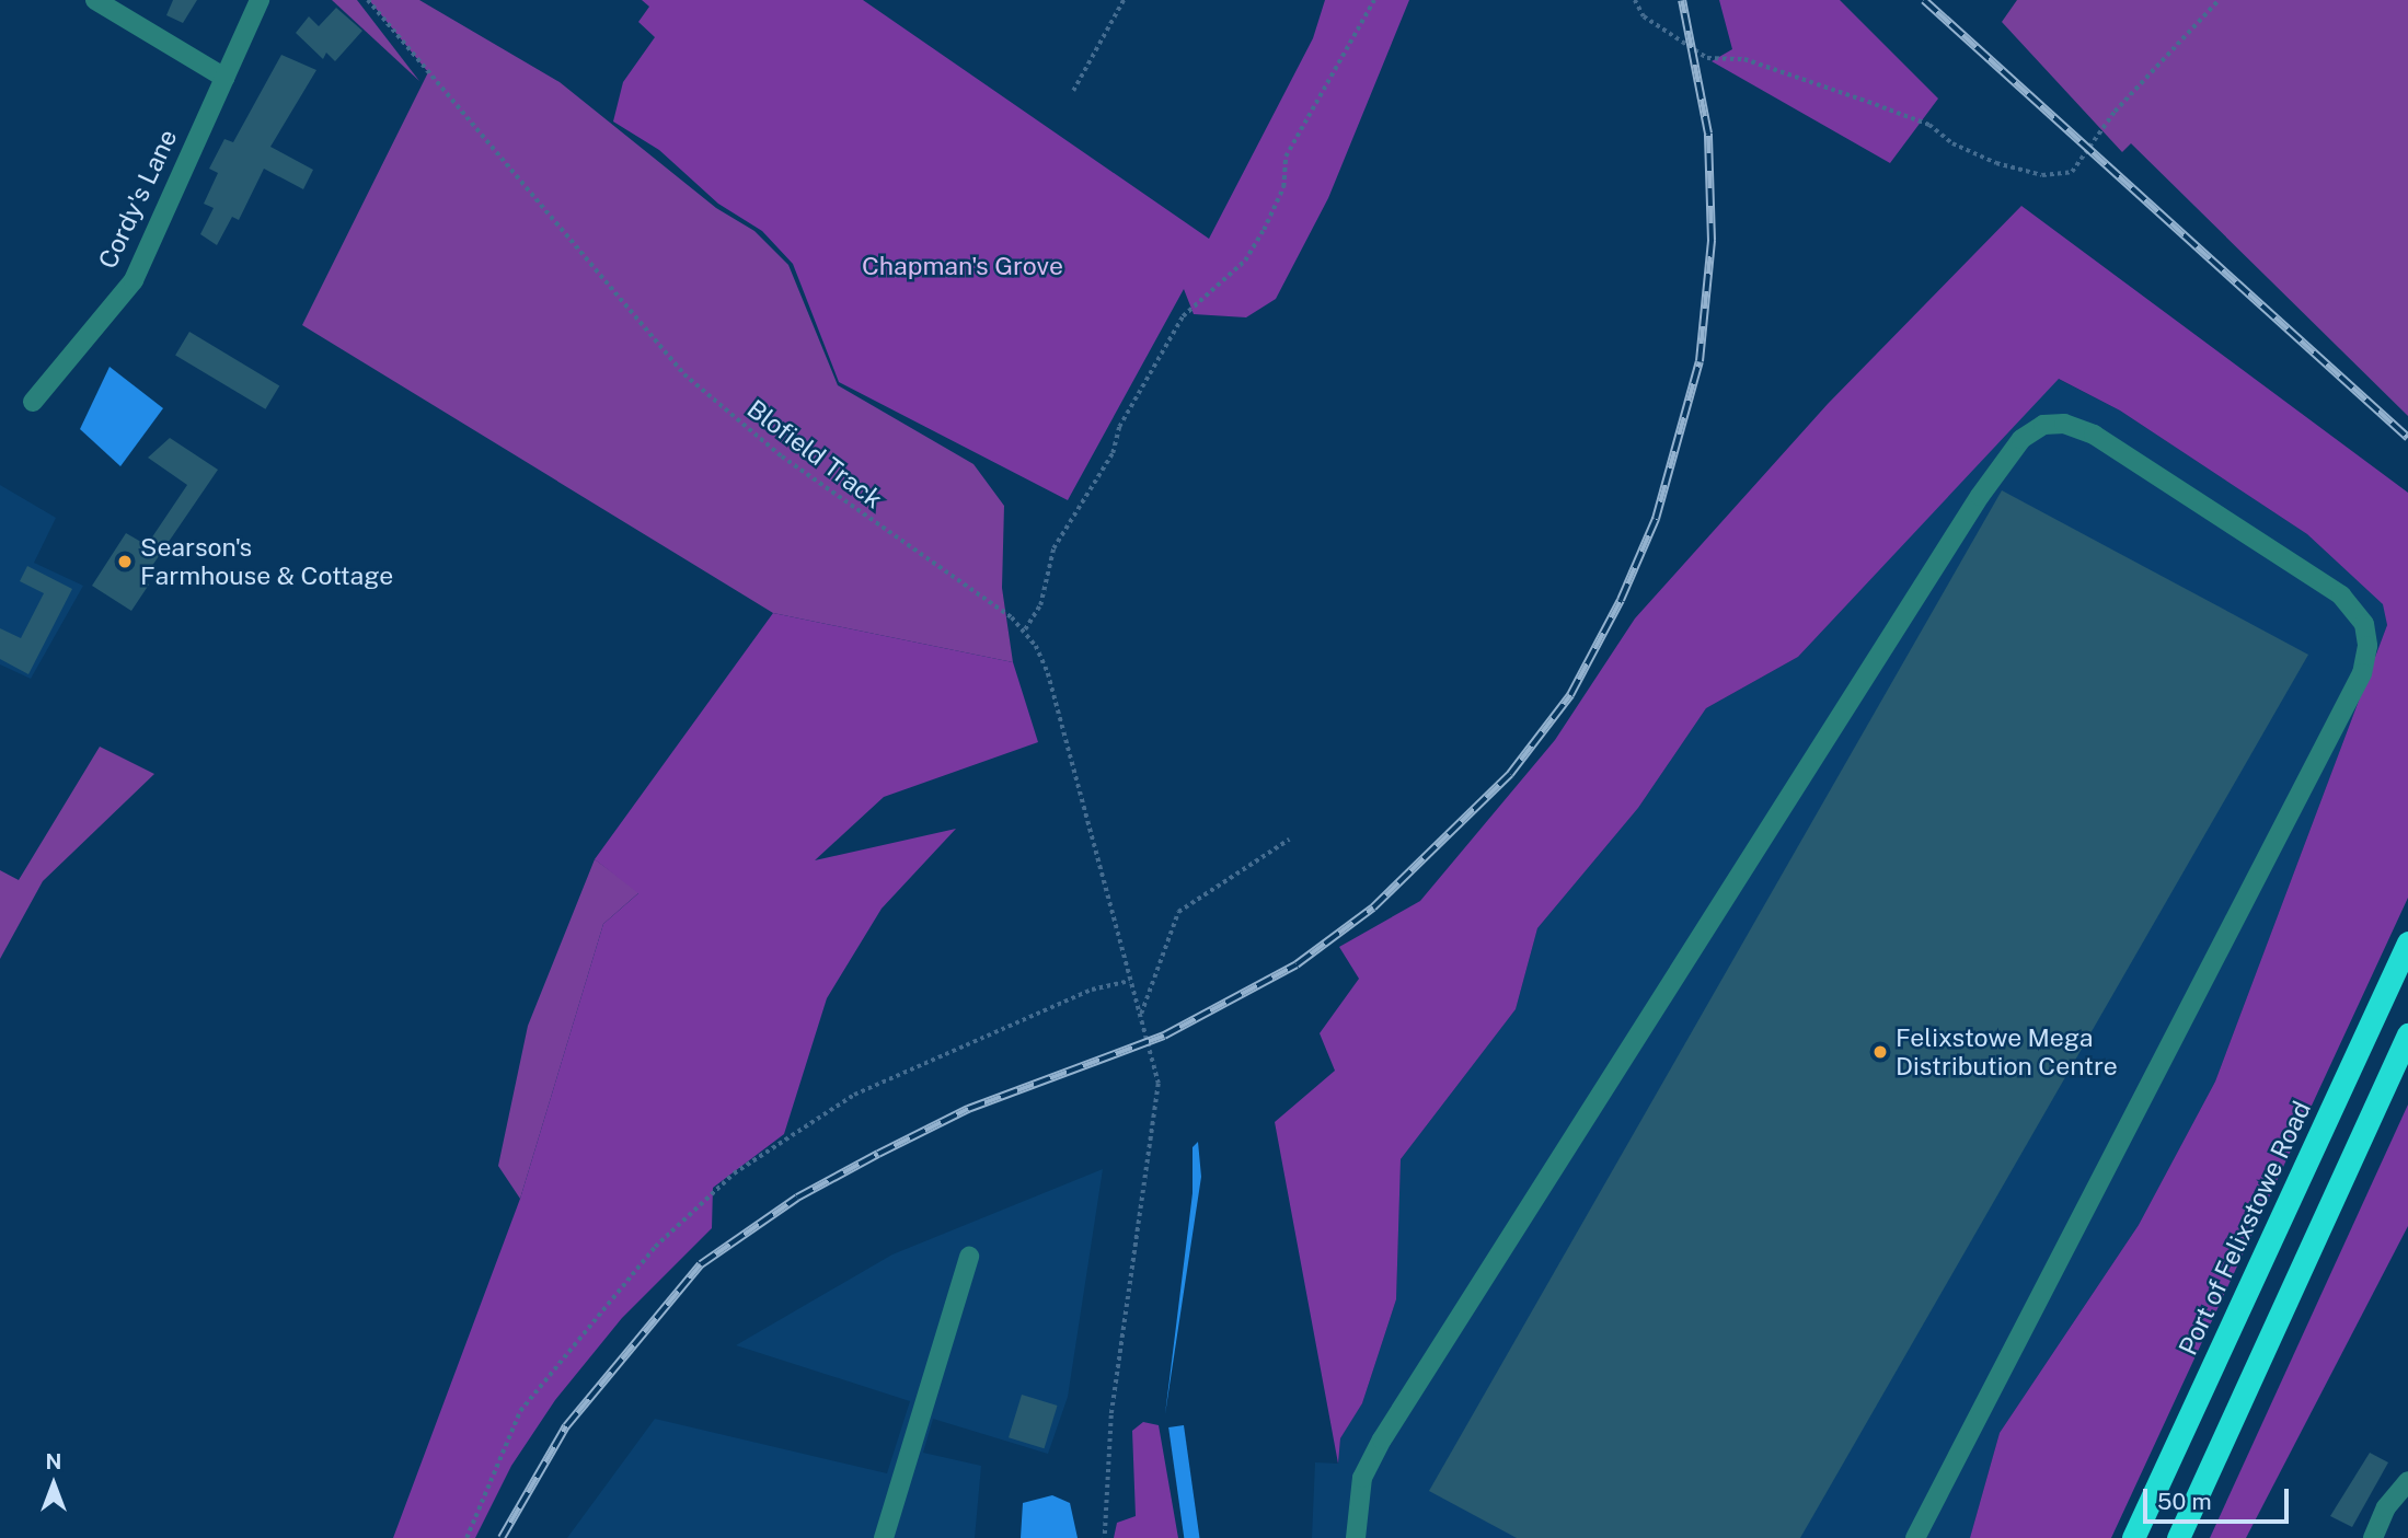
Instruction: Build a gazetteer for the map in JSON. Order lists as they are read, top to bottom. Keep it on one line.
{"streets":{"highway":["Port of Felixstowe Road"],"street":["Cordy's Lane"],"path":["Blofield Track"]},"parks":["Chapman's Grove"],"places":["Searson's Farmhouse & Cottage","Felixstowe Mega Distribution Centre"],"scale_bar":"50 m","north":"top"}
